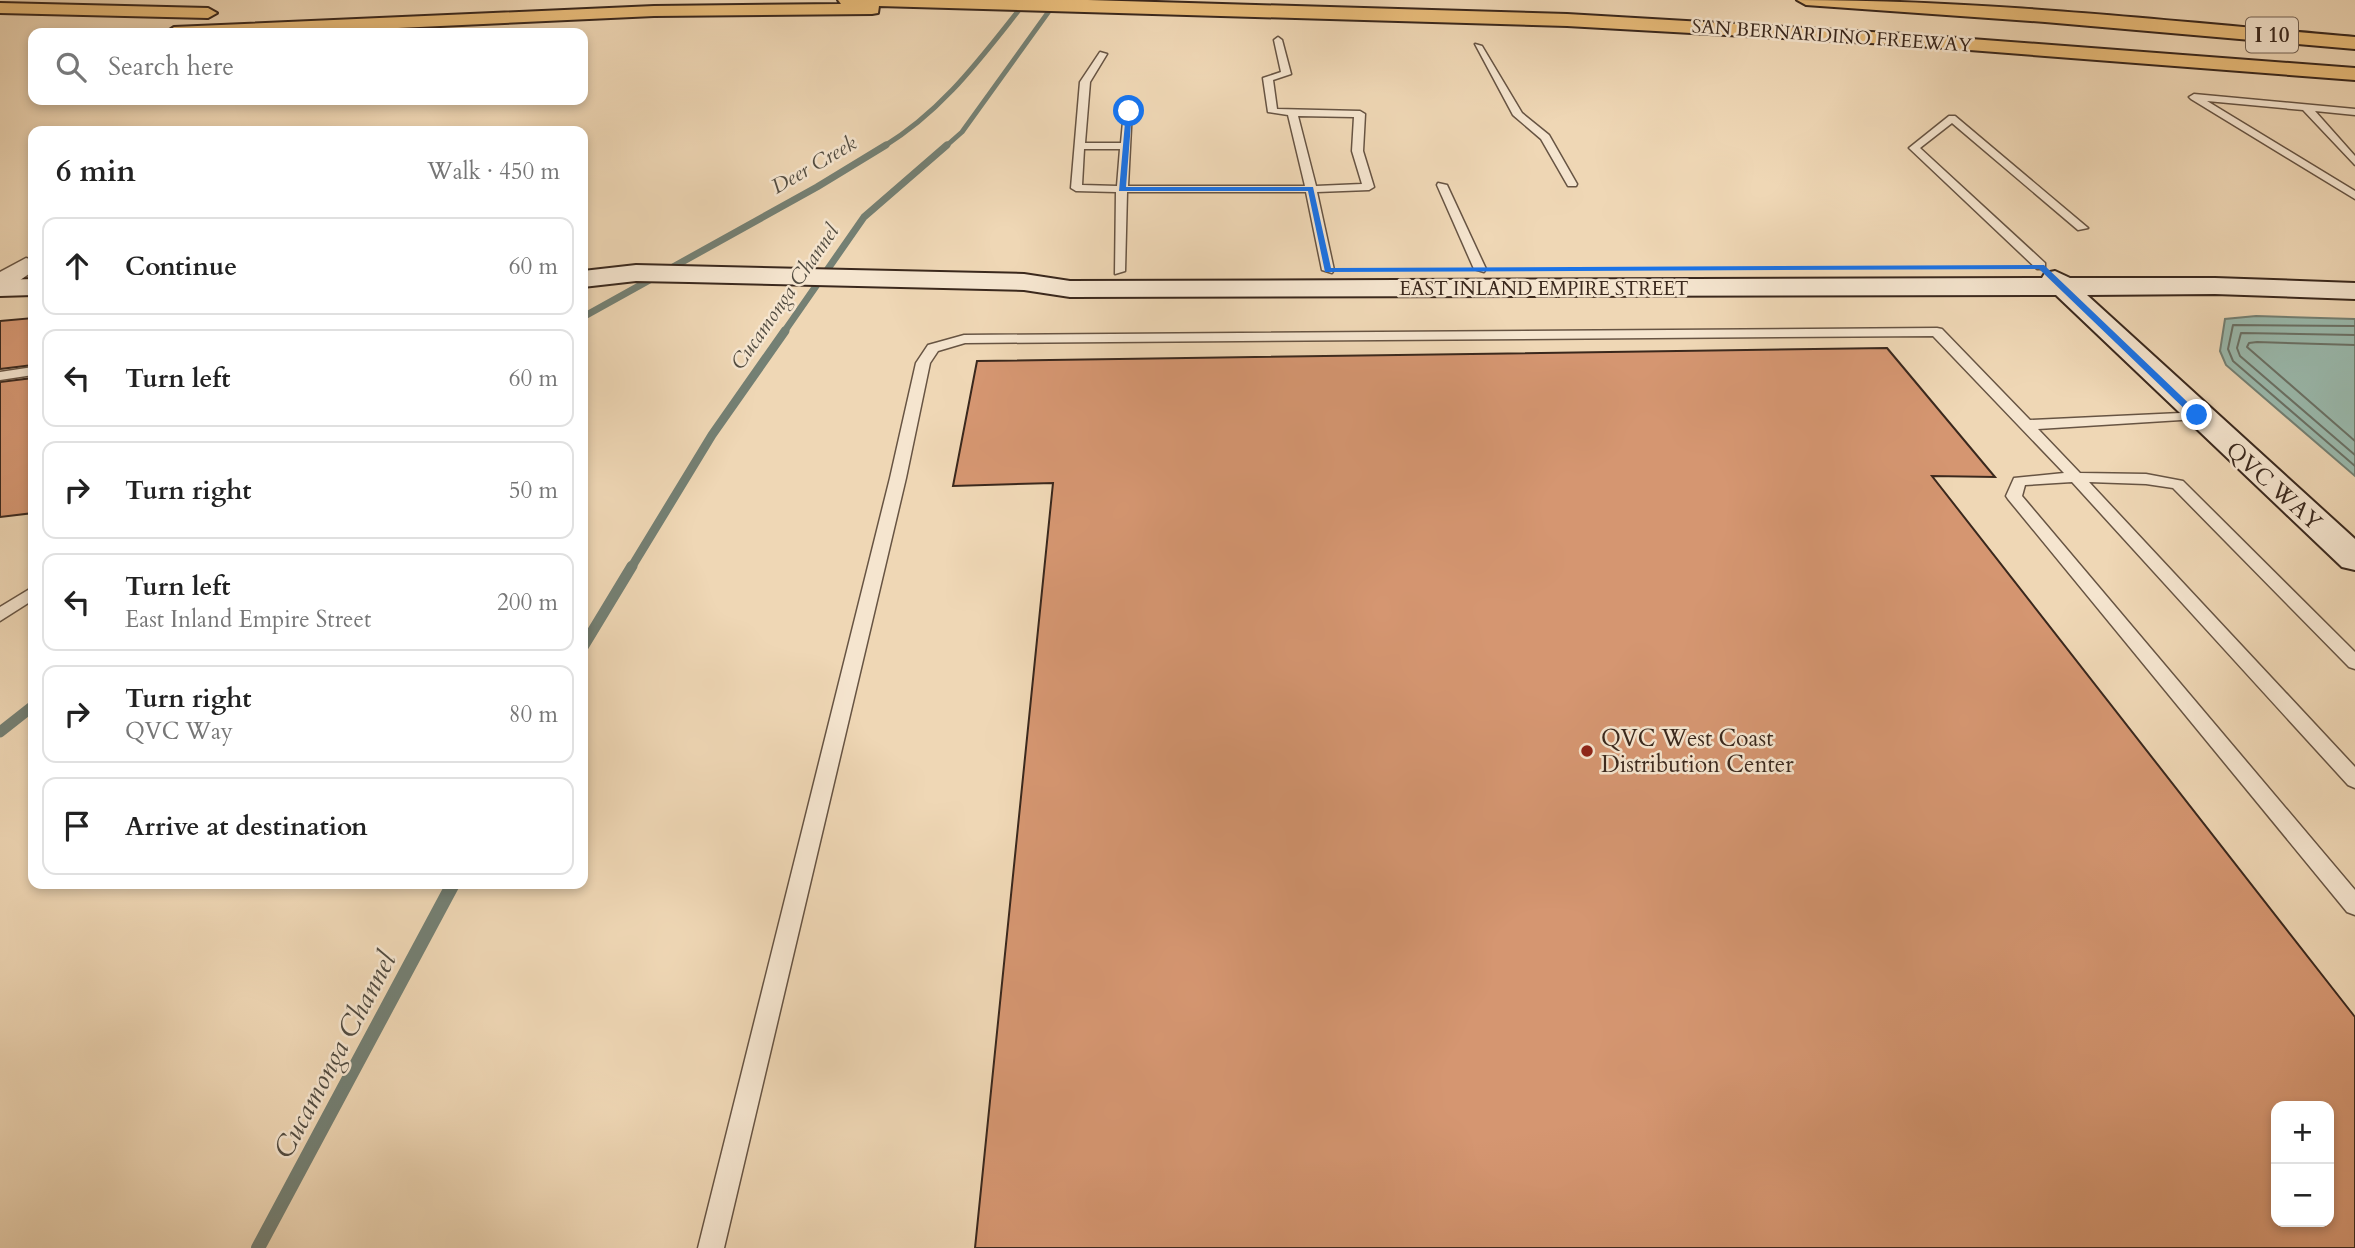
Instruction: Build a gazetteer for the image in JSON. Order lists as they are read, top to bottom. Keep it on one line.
{"streets":{"highway":["I 10","SAN BERNARDINO FREEWAY"],"main road":["EAST INLAND EMPIRE STREET","QVC WAY"]},"crossings":[["EAST INLAND EMPIRE STREET","QVC WAY"]],"water":["Deer Creek","Cucamonga Channel"],"places":["QVC West Coast Distribution Center"],"page":{"search":"Search here","heading":["6 min","Walk · 450 m"],"list":[["Continue","60 m"],["Turn left","60 m"],["Turn right","50 m"],["Turn left","East Inland Empire Street","200 m"],["Turn right","QVC Way","80 m"],"Arrive at destination"],"map_buttons":["+","−"]}}
